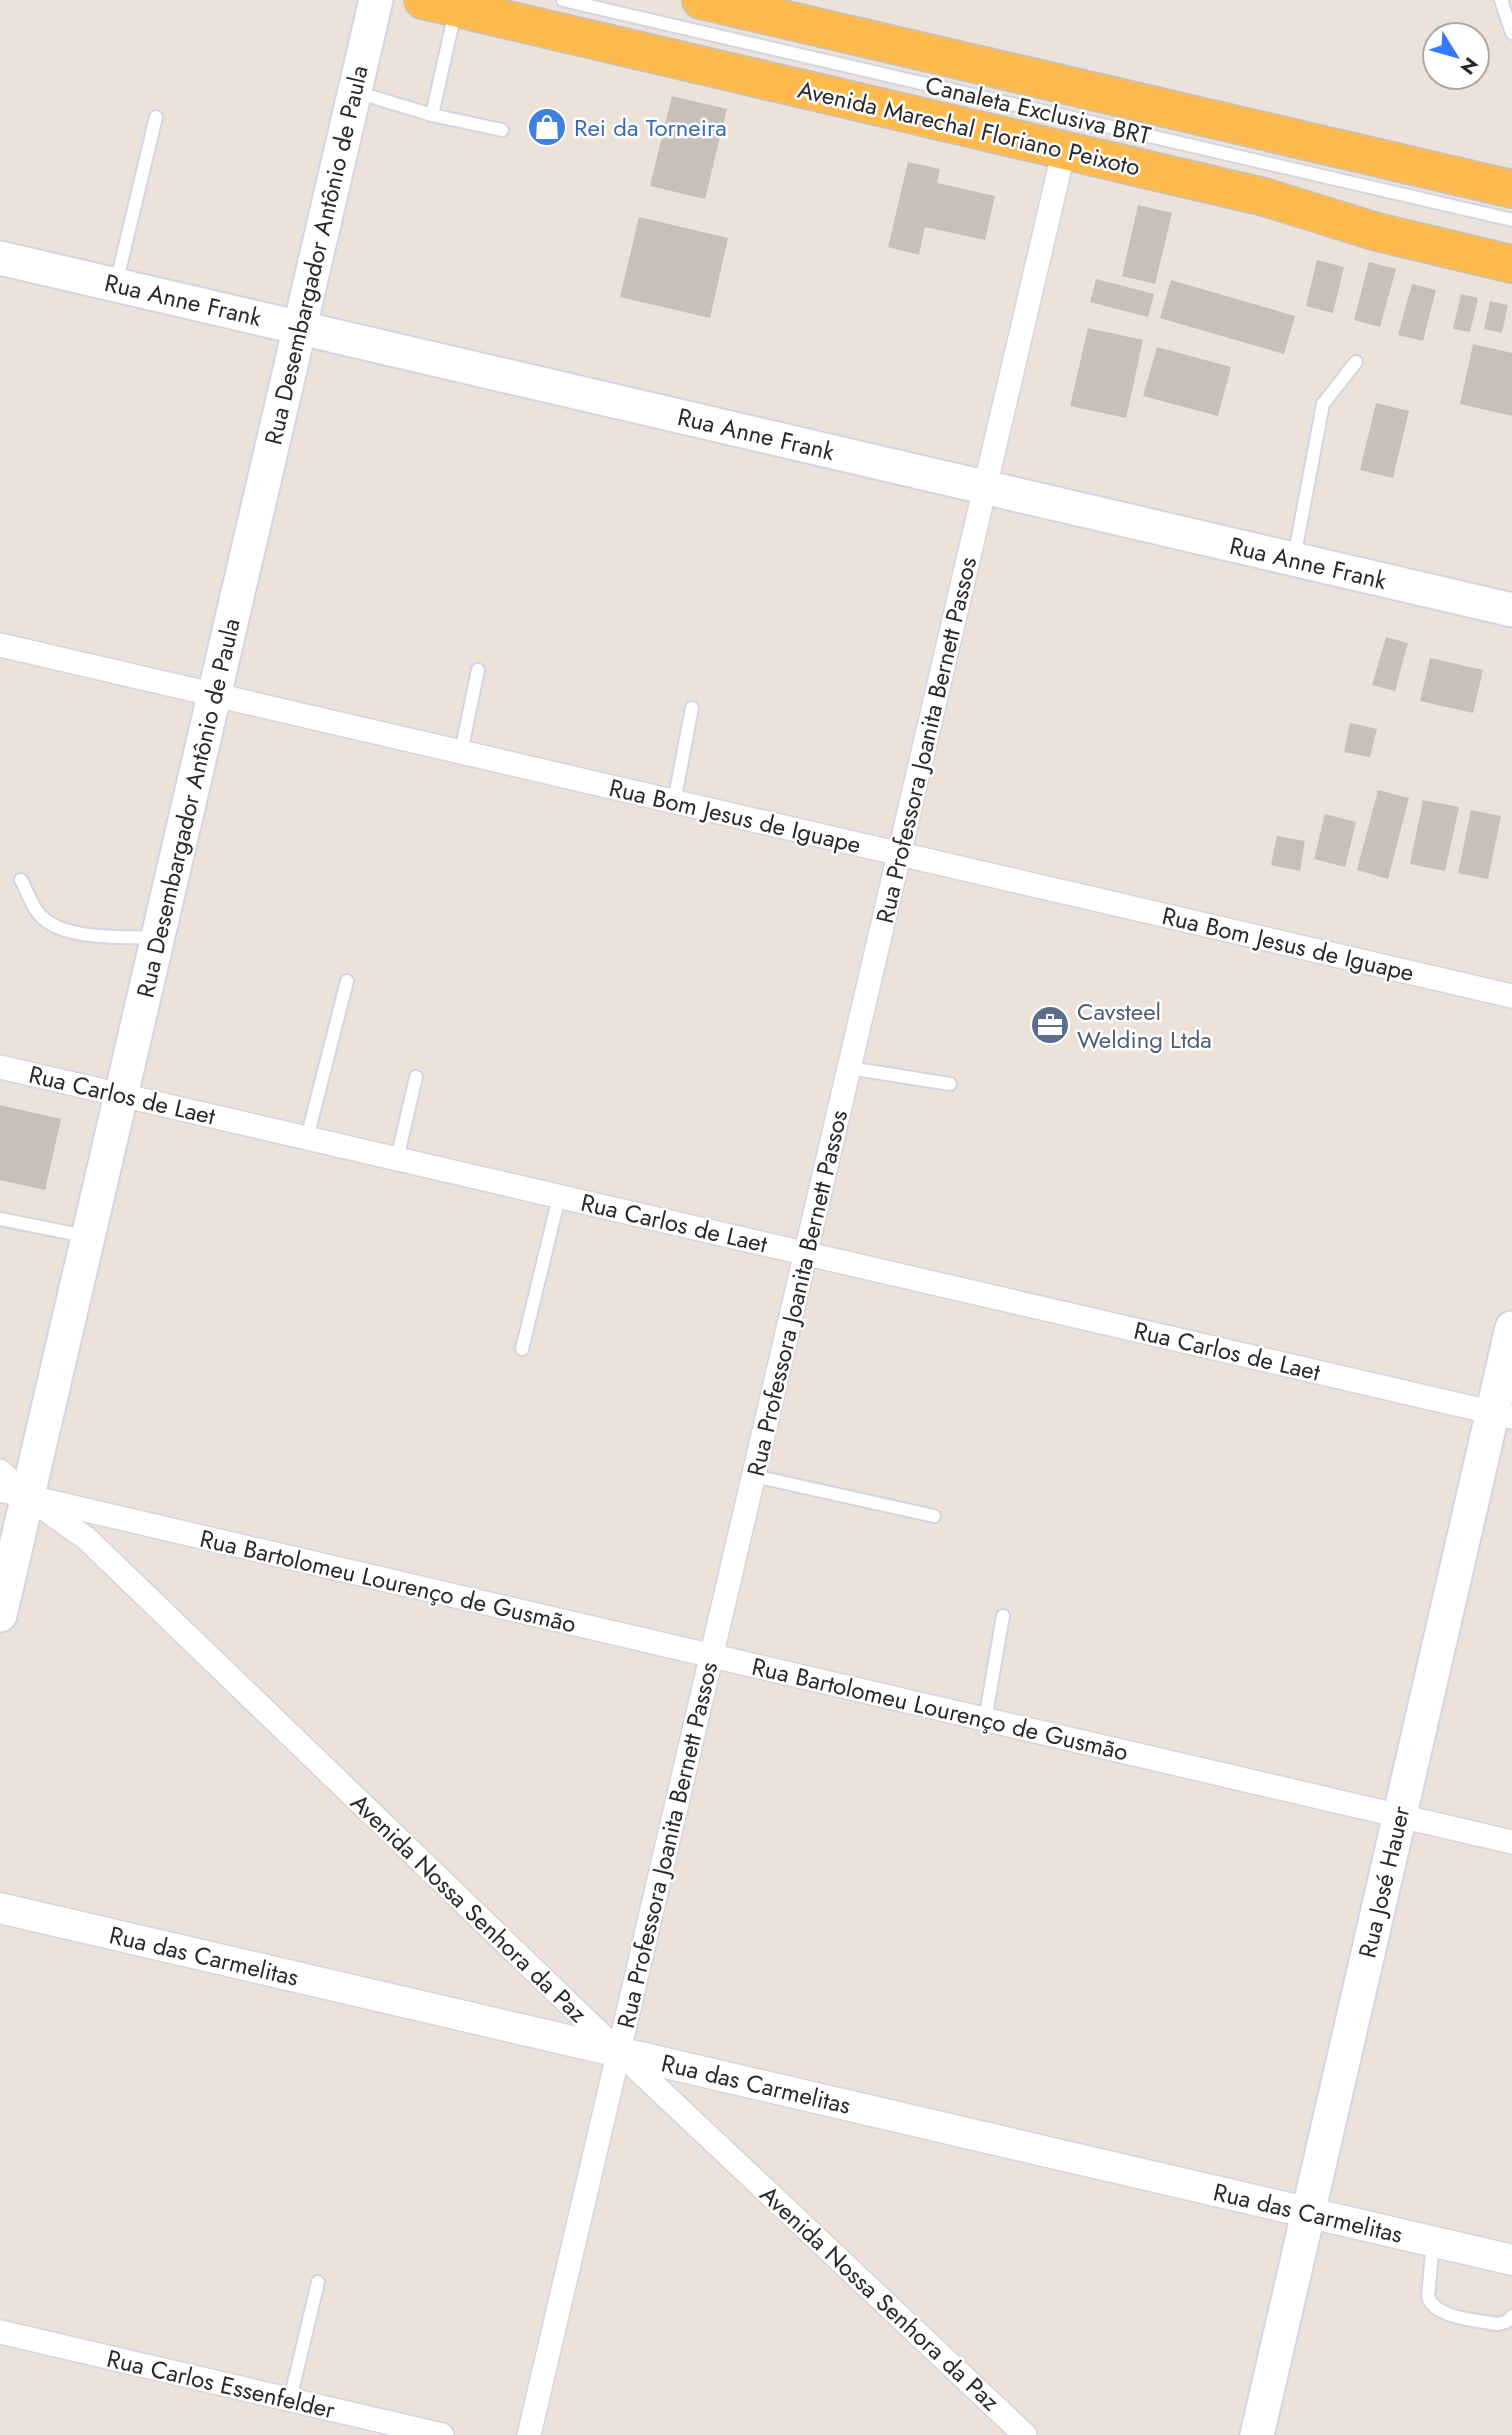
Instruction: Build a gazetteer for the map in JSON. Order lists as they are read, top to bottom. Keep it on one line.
{"streets":{"main road":["Avenida Marechal Floriano Peixoto","Rua Desembargador Antônio de Paula","Rua Anne Frank","Rua José Hauer"],"street":["Rua Professora Joanita Bernett Passos","Rua Bom Jesus de Iguape","Rua Carlos de Laet","Rua Bartolomeu Lourenço de Gusmão","Avenida Nossa Senhora da Paz","Rua das Carmelitas","Rua Carlos Essenfelder"],"lane":["Canaleta Exclusiva BRT"]},"crossings":[["Avenida Marechal Floriano Peixoto","Rua Professora Joanita Bernett Passos"],["Rua Desembargador Antônio de Paula","Rua Anne Frank"],["Rua Desembargador Antônio de Paula","Rua Bom Jesus de Iguape"],["Rua Desembargador Antônio de Paula","Rua Carlos de Laet"],["Rua Desembargador Antônio de Paula","Rua Bartolomeu Lourenço de Gusmão"],["Rua Desembargador Antônio de Paula","Avenida Nossa Senhora da Paz"],["Rua Anne Frank","Rua Professora Joanita Bernett Passos"],["Rua Professora Joanita Bernett Passos","Rua Bom Jesus de Iguape"],["Rua Professora Joanita Bernett Passos","Rua Carlos de Laet"],["Rua Professora Joanita Bernett Passos","Rua Bartolomeu Lourenço de Gusmão"],["Rua Professora Joanita Bernett Passos","Avenida Nossa Senhora da Paz"],["Rua Professora Joanita Bernett Passos","Rua das Carmelitas"],["Rua Carlos de Laet","Rua José Hauer"],["Rua Bartolomeu Lourenço de Gusmão","Rua José Hauer"],["Rua Bartolomeu Lourenço de Gusmão","Avenida Nossa Senhora da Paz"],["Rua José Hauer","Rua das Carmelitas"],["Avenida Nossa Senhora da Paz","Rua das Carmelitas"]],"places":{"shop":["Rei da Torneira"],"office":["Cavsteel Welding Ltda"]},"north":"bottom right"}
